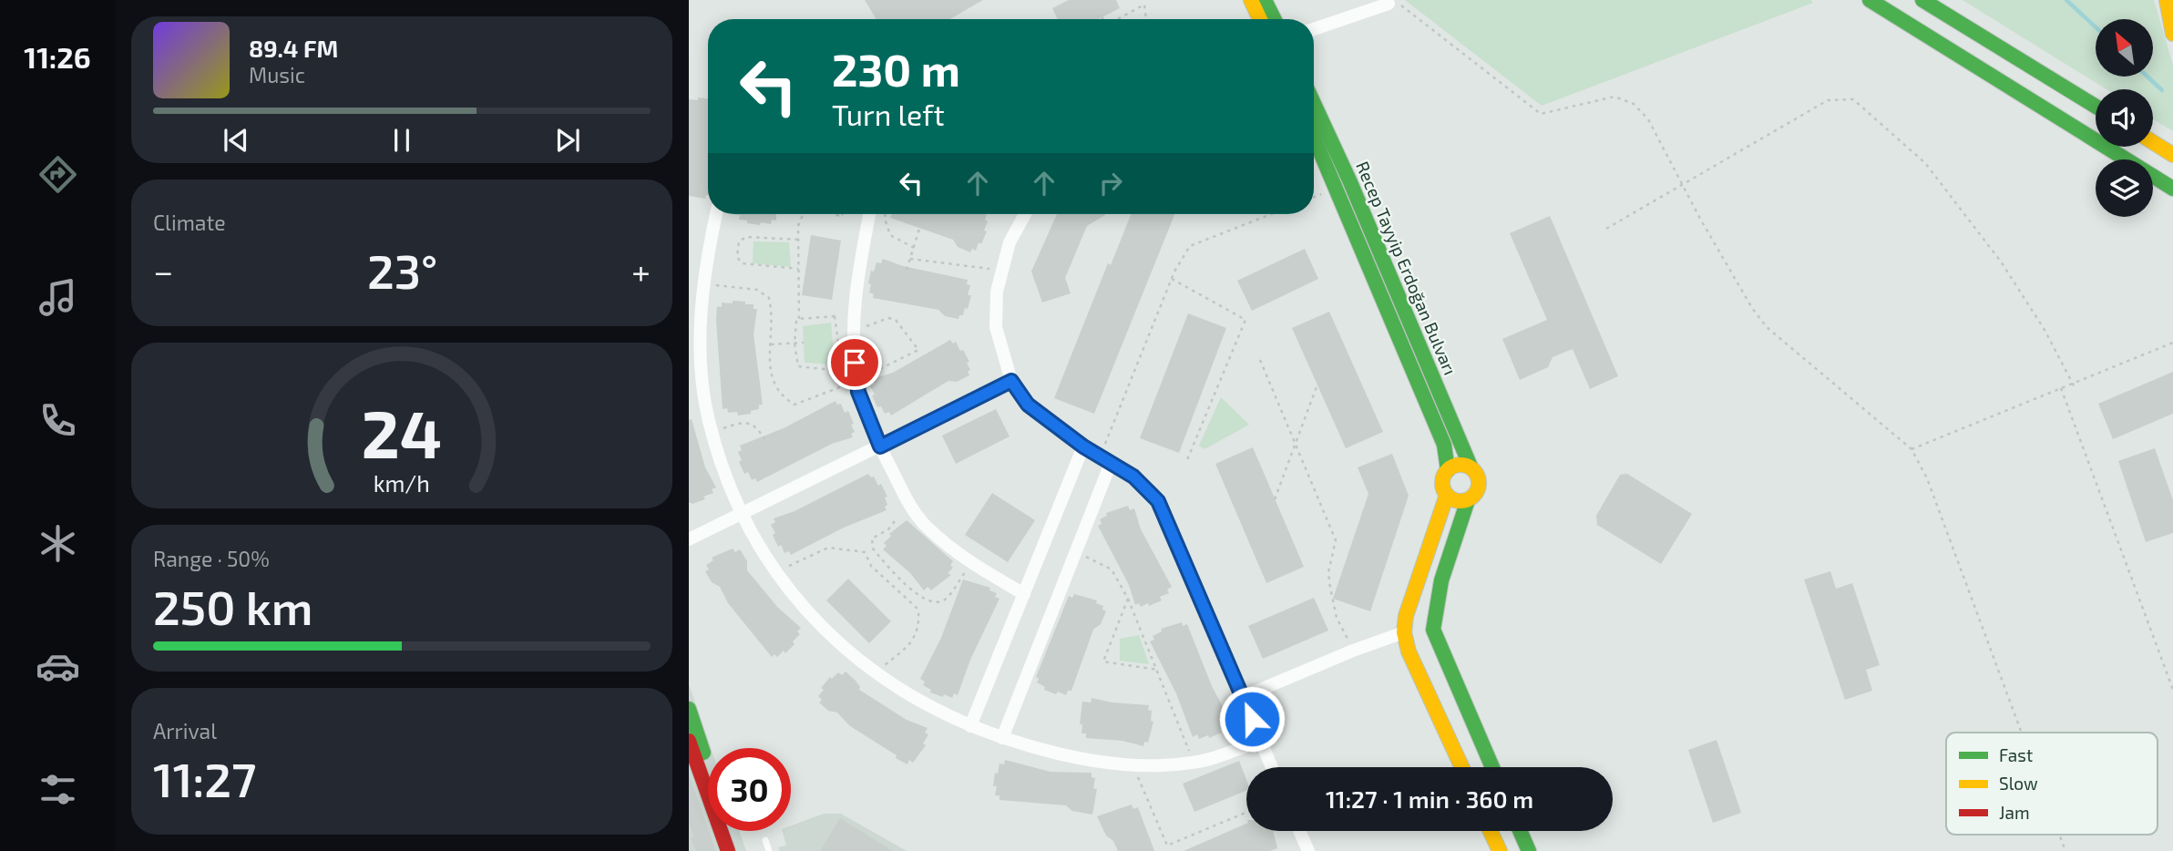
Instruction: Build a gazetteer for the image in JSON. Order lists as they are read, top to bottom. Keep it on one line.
{"streets":{"main road":["Recep Tayyip Erdoğan Bulvarı"]},"legend":["Fast","Slow","Jam"],"north":"top left","page":{"tabs":"11:26","turn":["230 m","Turn left"],"song":["89.4 FM","Music"],"tile":["Climate",["Range · 50%","250 km"],["Arrival","11:27"]],"heat":["−","23°","+"],"limit":"30","trip":"11:27 · 1 min · 360 m","gauge":["24","km/h"]}}
